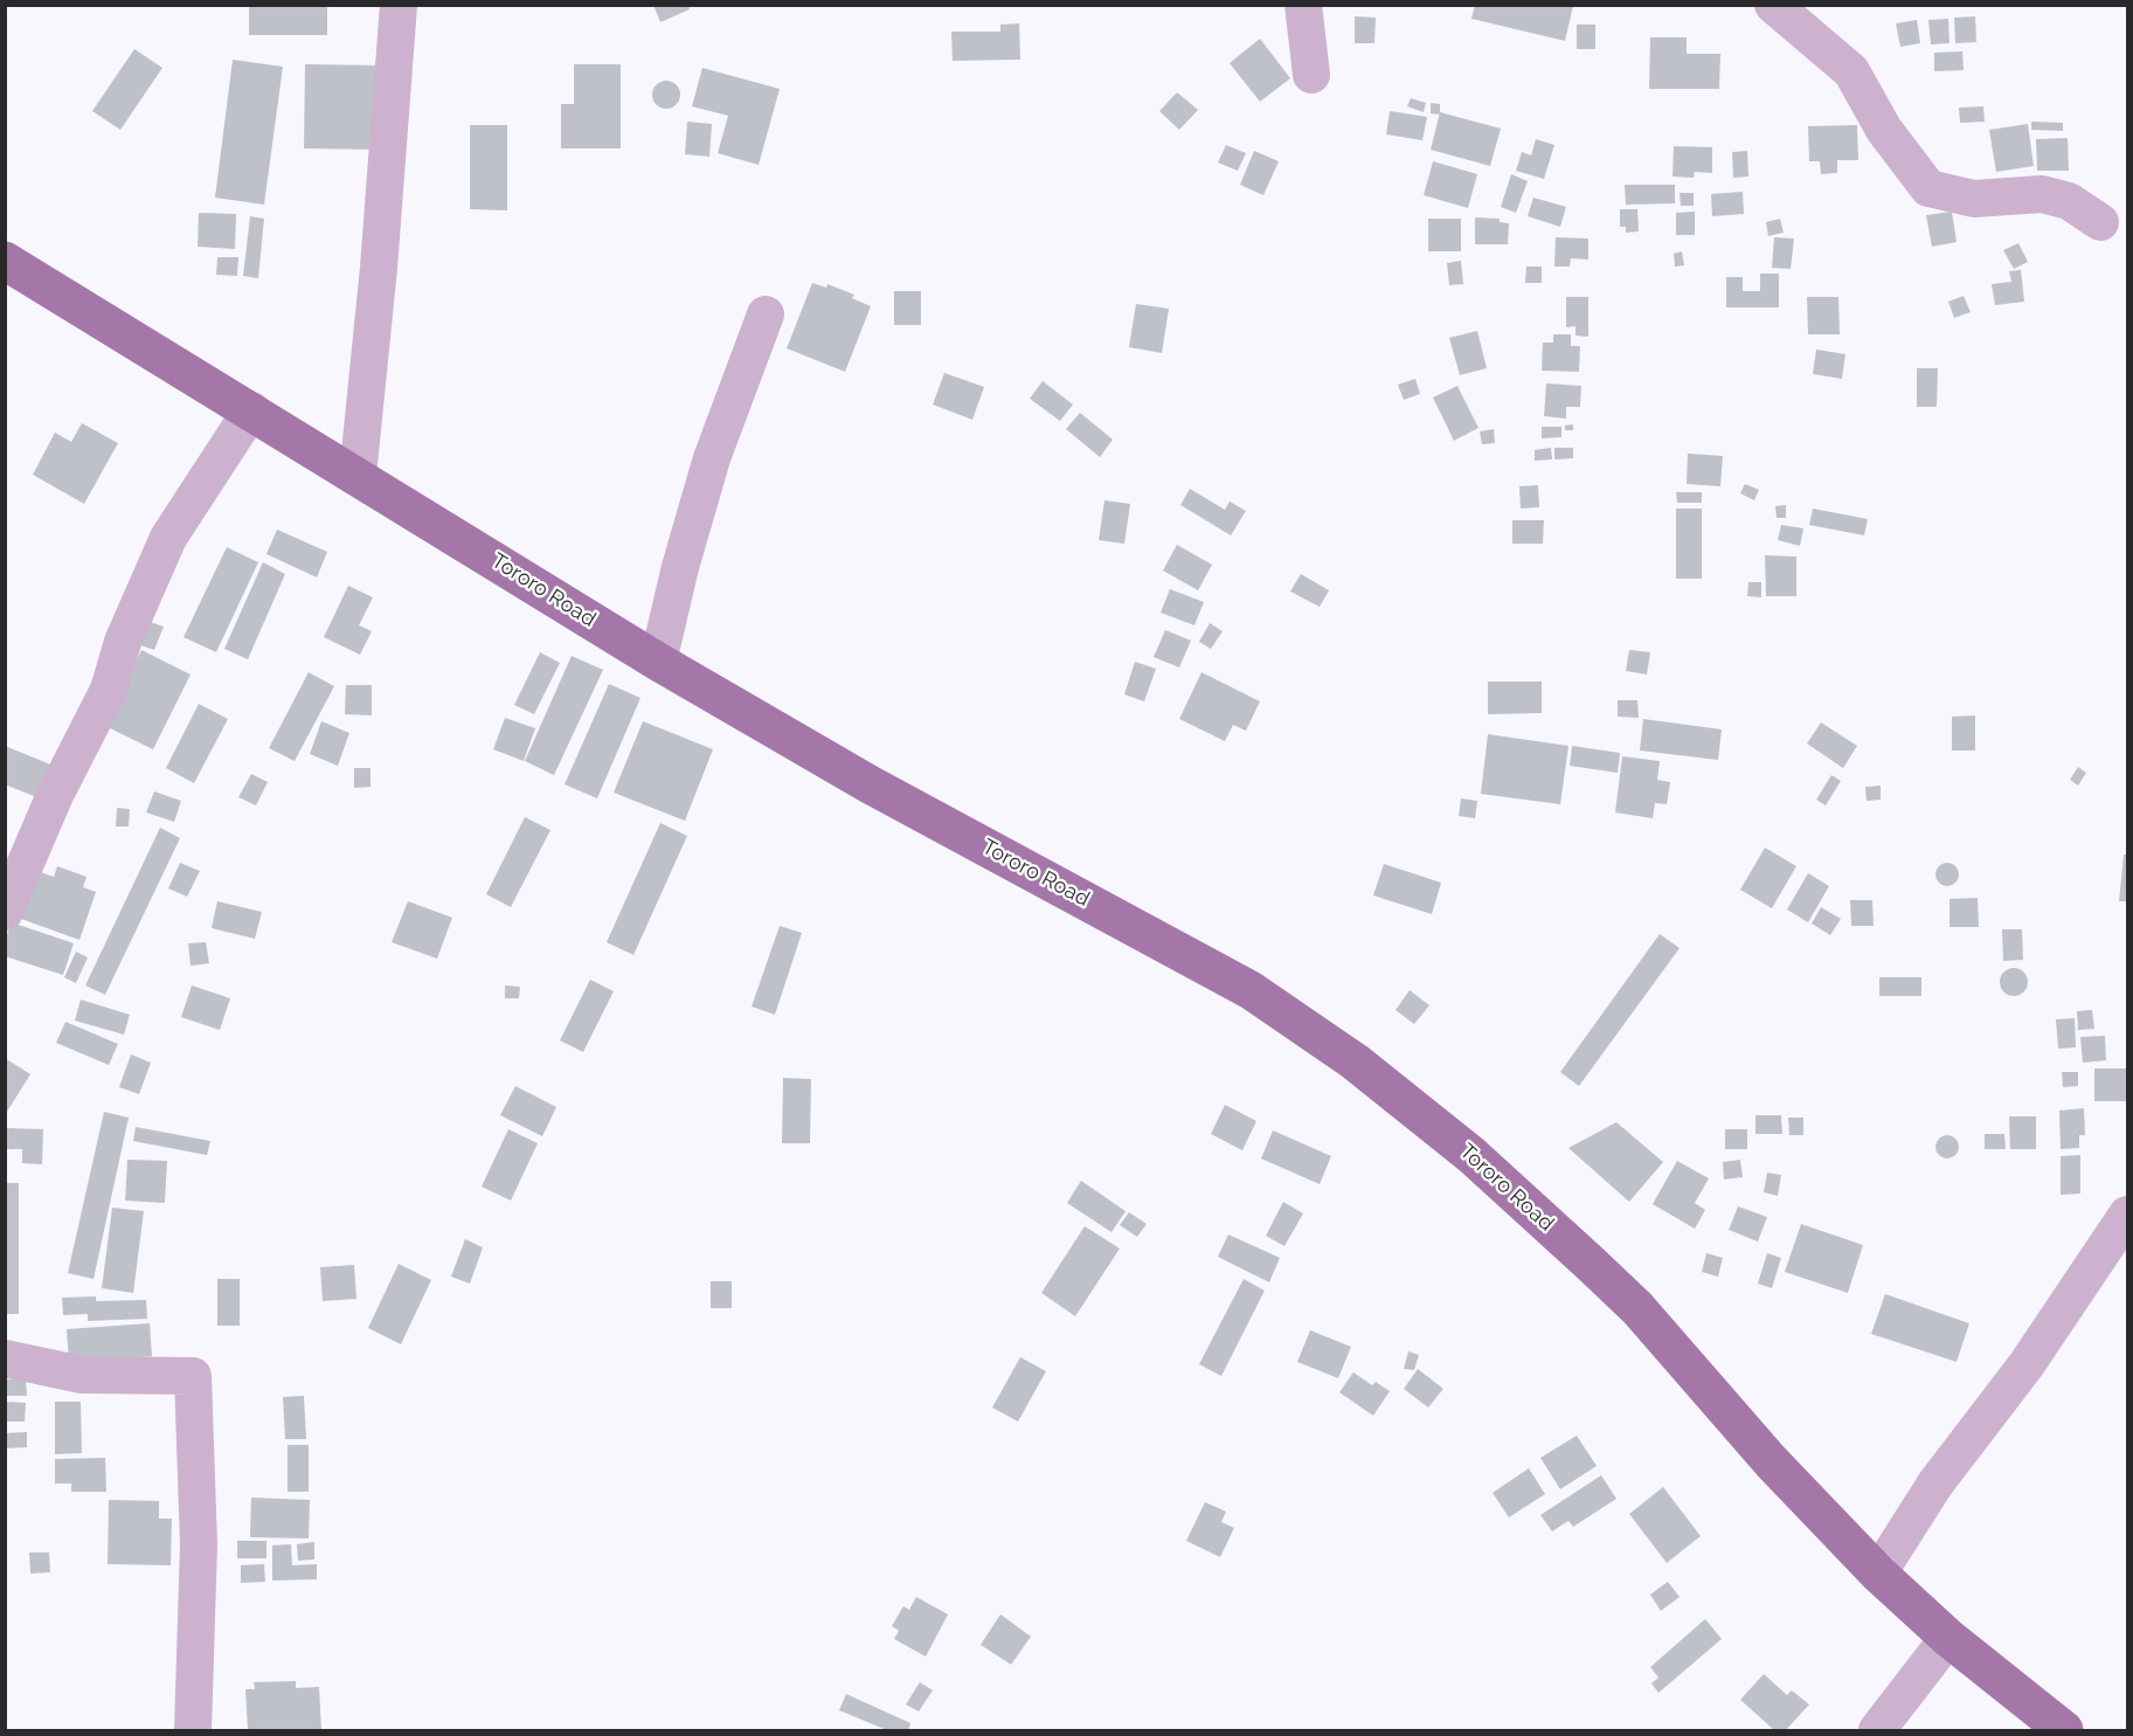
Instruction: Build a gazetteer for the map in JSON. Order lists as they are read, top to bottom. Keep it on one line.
{"streets":{"main road":["Tororo Road"]}}
